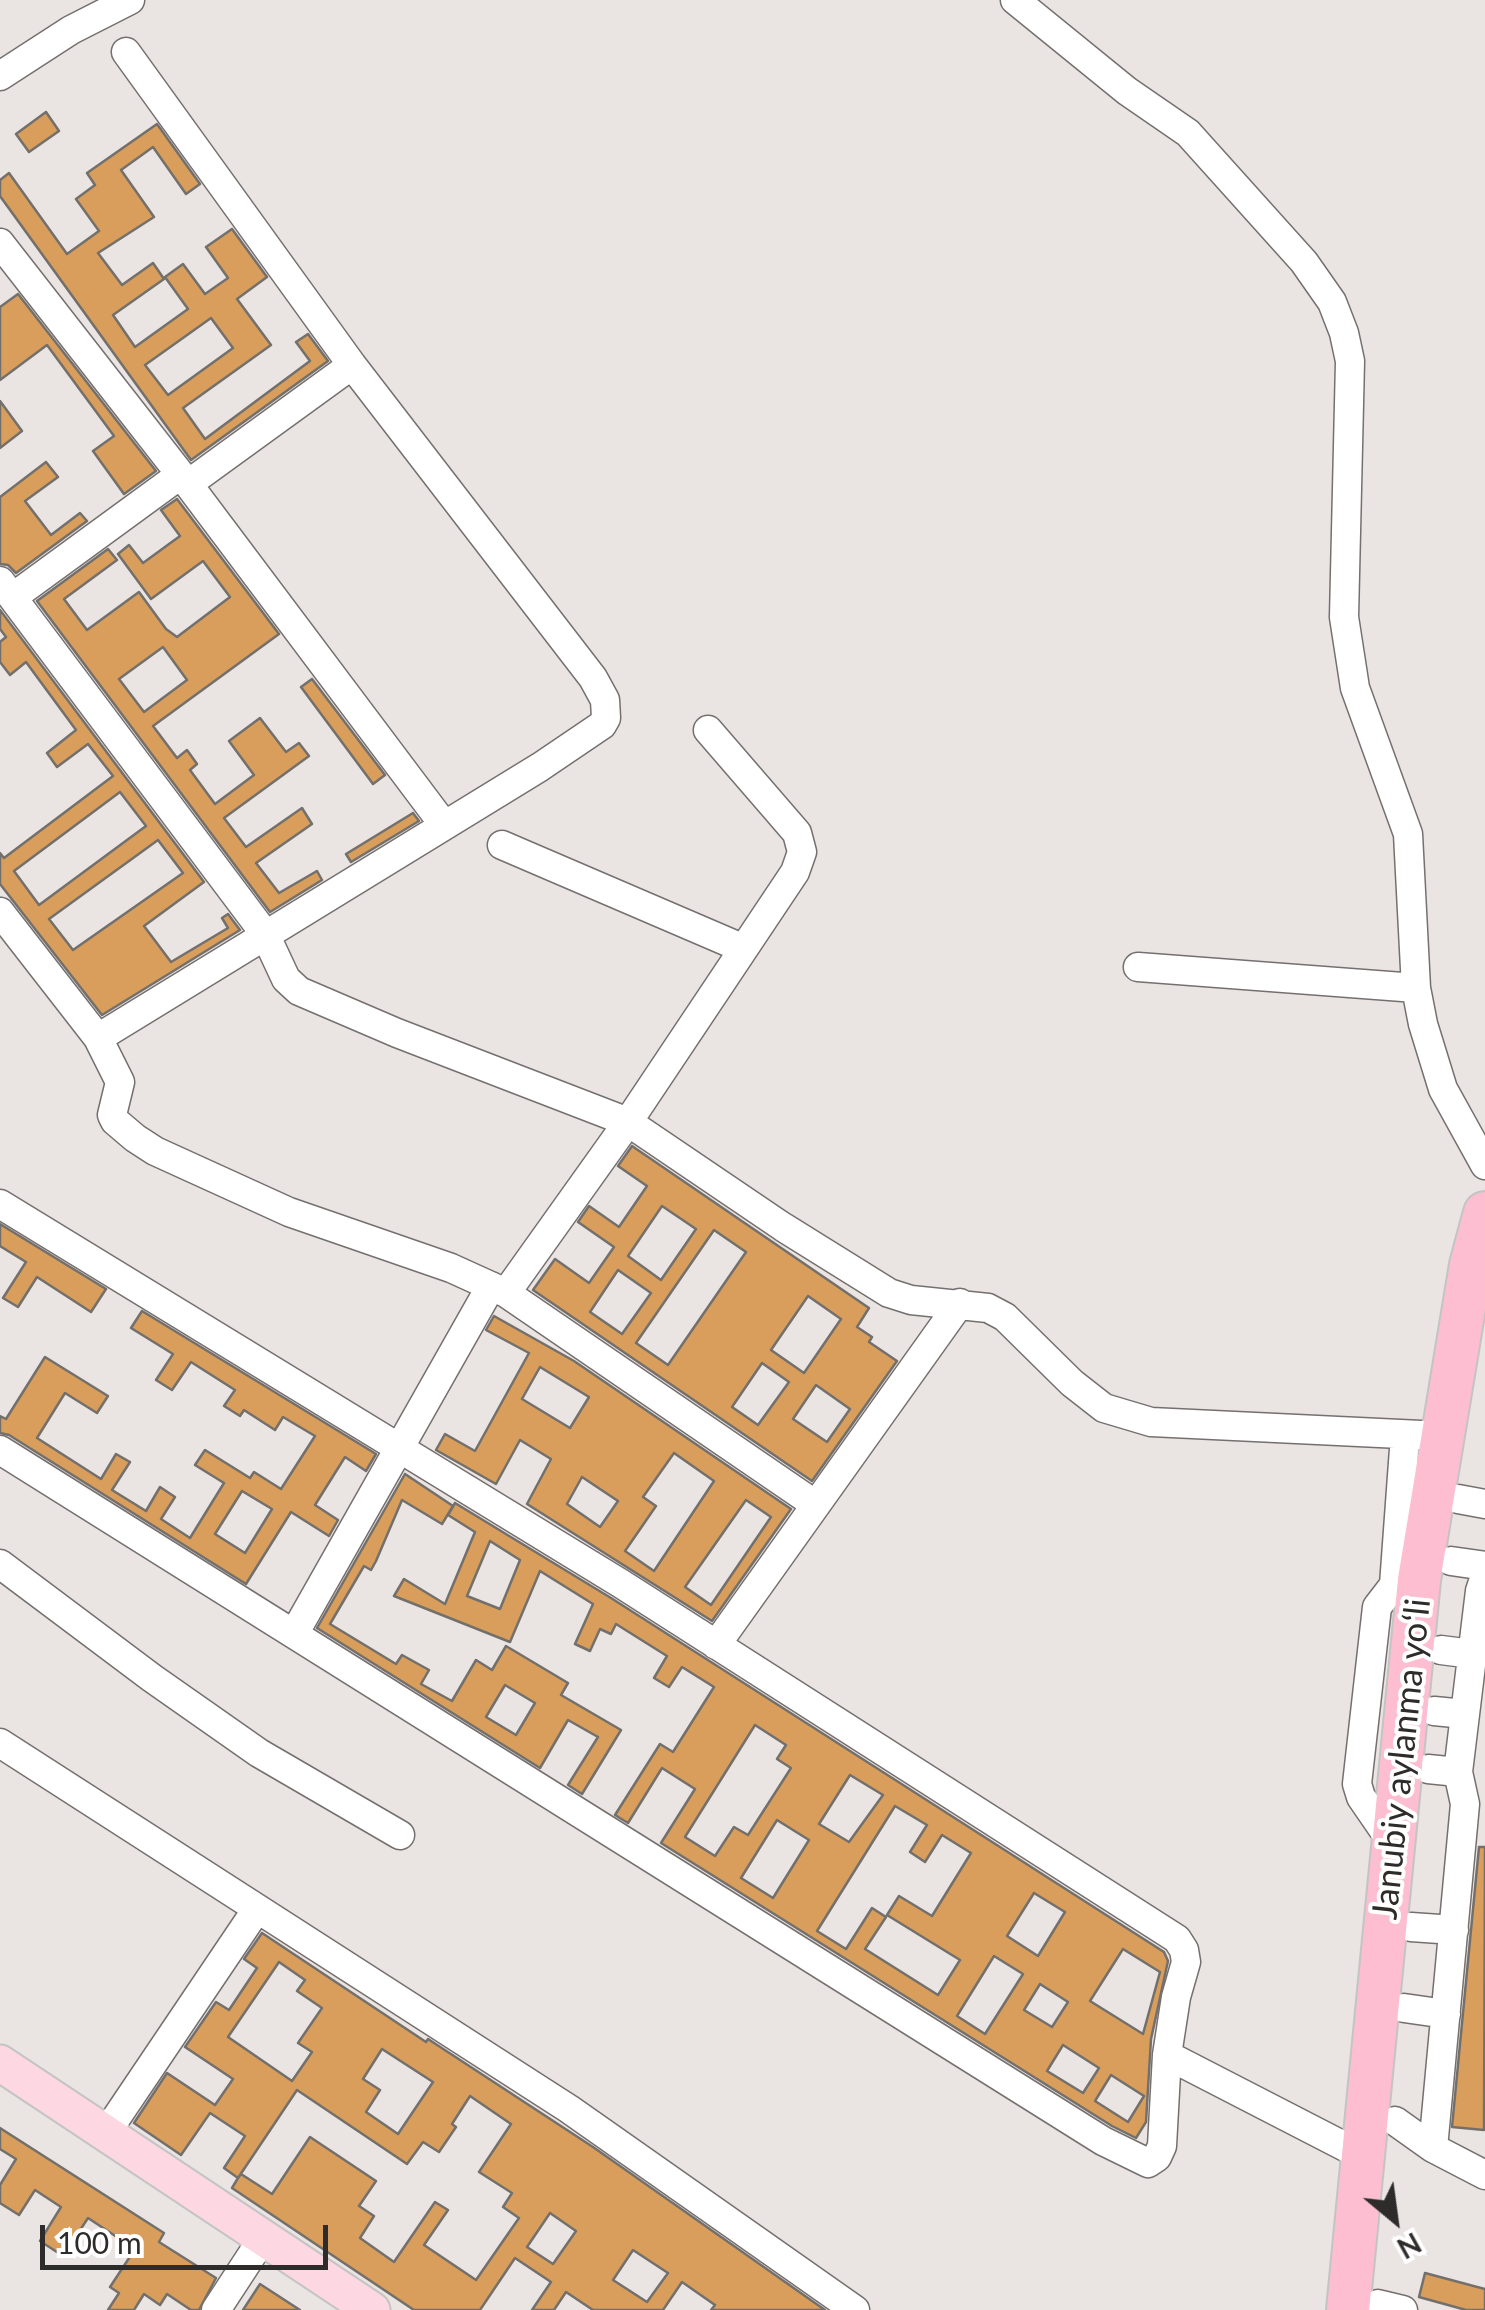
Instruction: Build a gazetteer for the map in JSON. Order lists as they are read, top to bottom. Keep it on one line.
{"streets":{"highway":["Janubiy aylanma yoʻli"]},"scale_bar":"100 m","north":"bottom right"}
